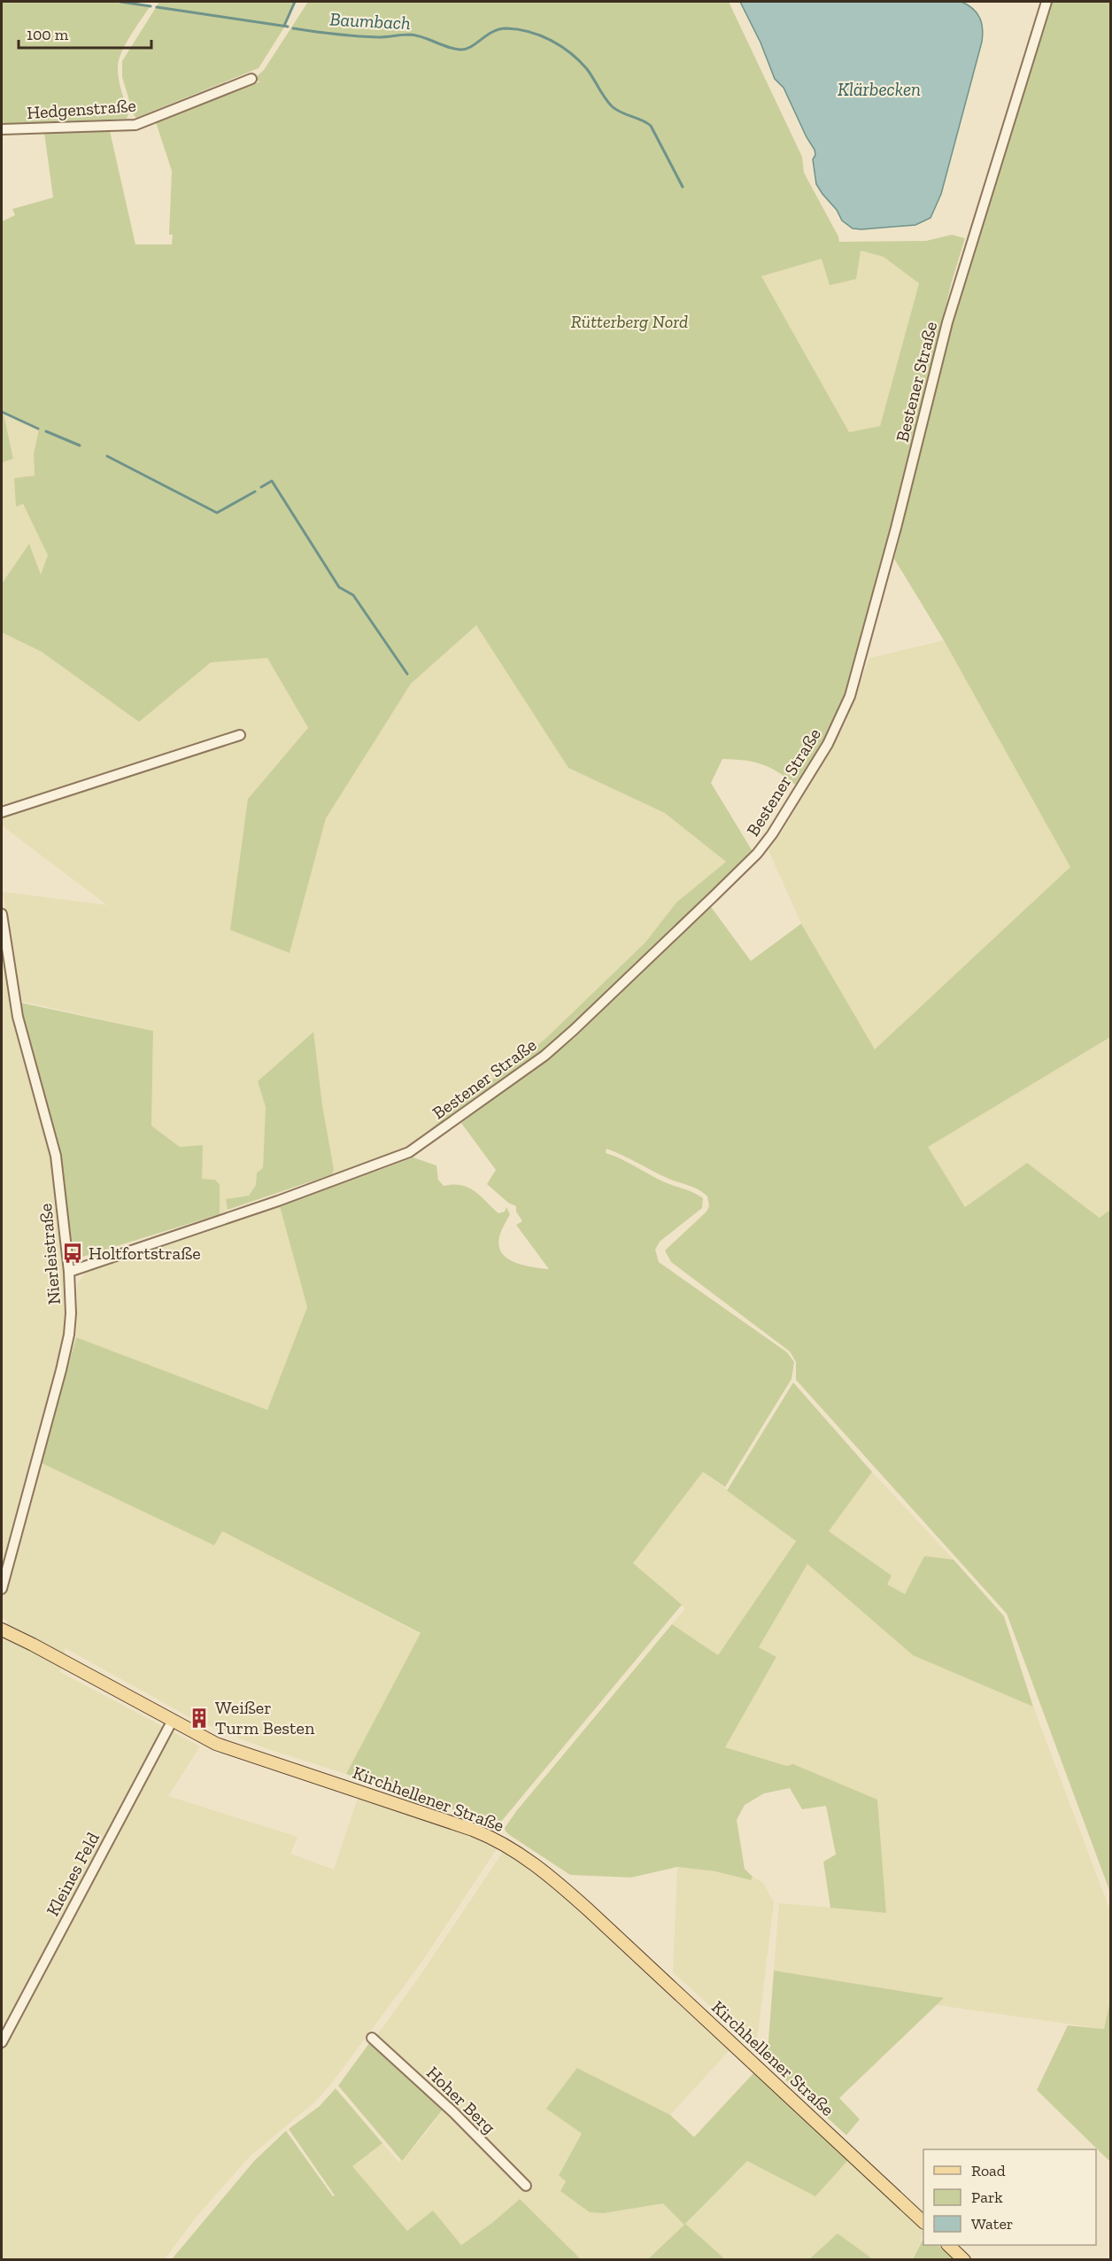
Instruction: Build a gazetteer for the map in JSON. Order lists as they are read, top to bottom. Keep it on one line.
{"streets":{"main road":["Kirchhellener Straße"],"street":["Hedgenstraße","Bestener Straße","Nierleistraße","Kleines Feld","Hoher Berg"]},"crossings":[["Bestener Straße","Nierleistraße"],["Kirchhellener Straße","Kleines Feld"]],"water":["Baumbach","Klärbecken"],"parks":["Rütterberg Nord"],"places":{"bus stop":["Holtfortstraße"],"building":["Weißer Turm Besten"]},"legend":["Road","Park","Water"],"scale_bar":"100 m"}
